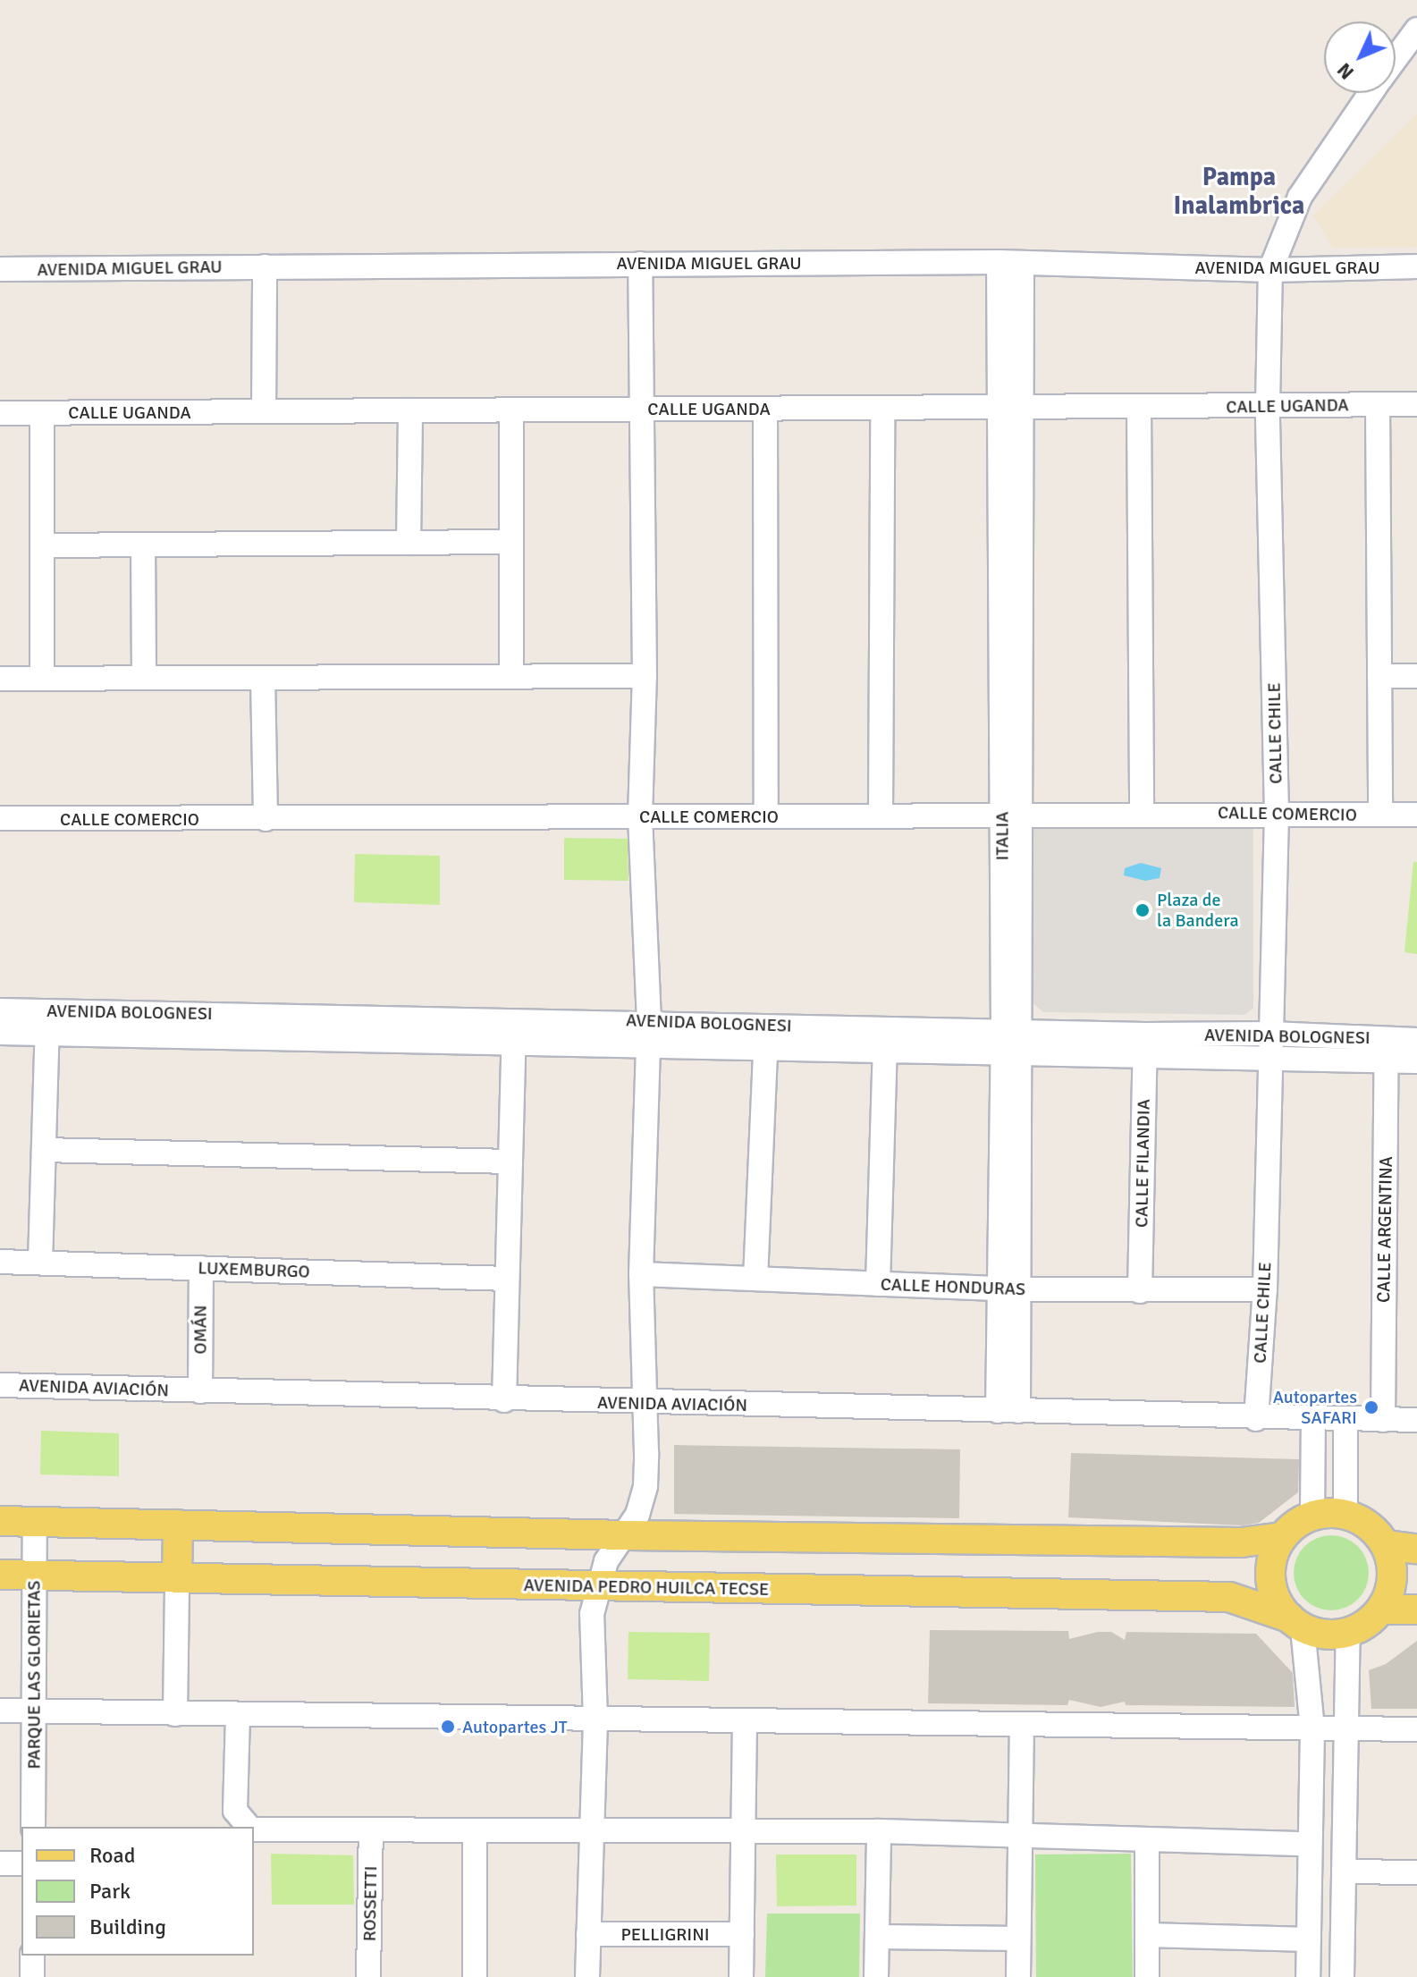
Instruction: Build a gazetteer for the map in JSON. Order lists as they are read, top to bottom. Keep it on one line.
{"streets":{"main road":["AVENIDA PEDRO HUILCA TECSE"],"street":["AVENIDA MIGUEL GRAU","CALLE UGANDA","CALLE CHILE","CALLE COMERCIO","ITALIA","AVENIDA BOLOGNESI","CALLE FILANDIA","CALLE ARGENTINA","LUXEMBURGO","CALLE HONDURAS","OMÁN","AVENIDA AVIACIÓN","PARQUE LAS GLORIETAS","ROSSETTI","PELLIGRINI"]},"crossings":[["AVENIDA MIGUEL GRAU","CALLE CHILE"],["AVENIDA MIGUEL GRAU","ITALIA"],["CALLE UGANDA","CALLE CHILE"],["CALLE UGANDA","ITALIA"],["CALLE CHILE","CALLE COMERCIO"],["CALLE CHILE","AVENIDA BOLOGNESI"],["CALLE CHILE","CALLE HONDURAS"],["CALLE CHILE","AVENIDA AVIACIÓN"],["CALLE COMERCIO","ITALIA"],["ITALIA","AVENIDA BOLOGNESI"],["ITALIA","CALLE HONDURAS"],["ITALIA","AVENIDA AVIACIÓN"],["AVENIDA BOLOGNESI","CALLE FILANDIA"],["AVENIDA BOLOGNESI","CALLE ARGENTINA"],["CALLE FILANDIA","CALLE HONDURAS"],["CALLE ARGENTINA","AVENIDA AVIACIÓN"],["LUXEMBURGO","OMÁN"],["OMÁN","AVENIDA AVIACIÓN"],["AVENIDA PEDRO HUILCA TECSE","PARQUE LAS GLORIETAS"]],"districts":["Pampa Inalambrica"],"places":["Plaza de la Bandera","Autopartes SAFARI","Autopartes JT"],"legend":["Road","Park","Building"],"north":"bottom left"}
